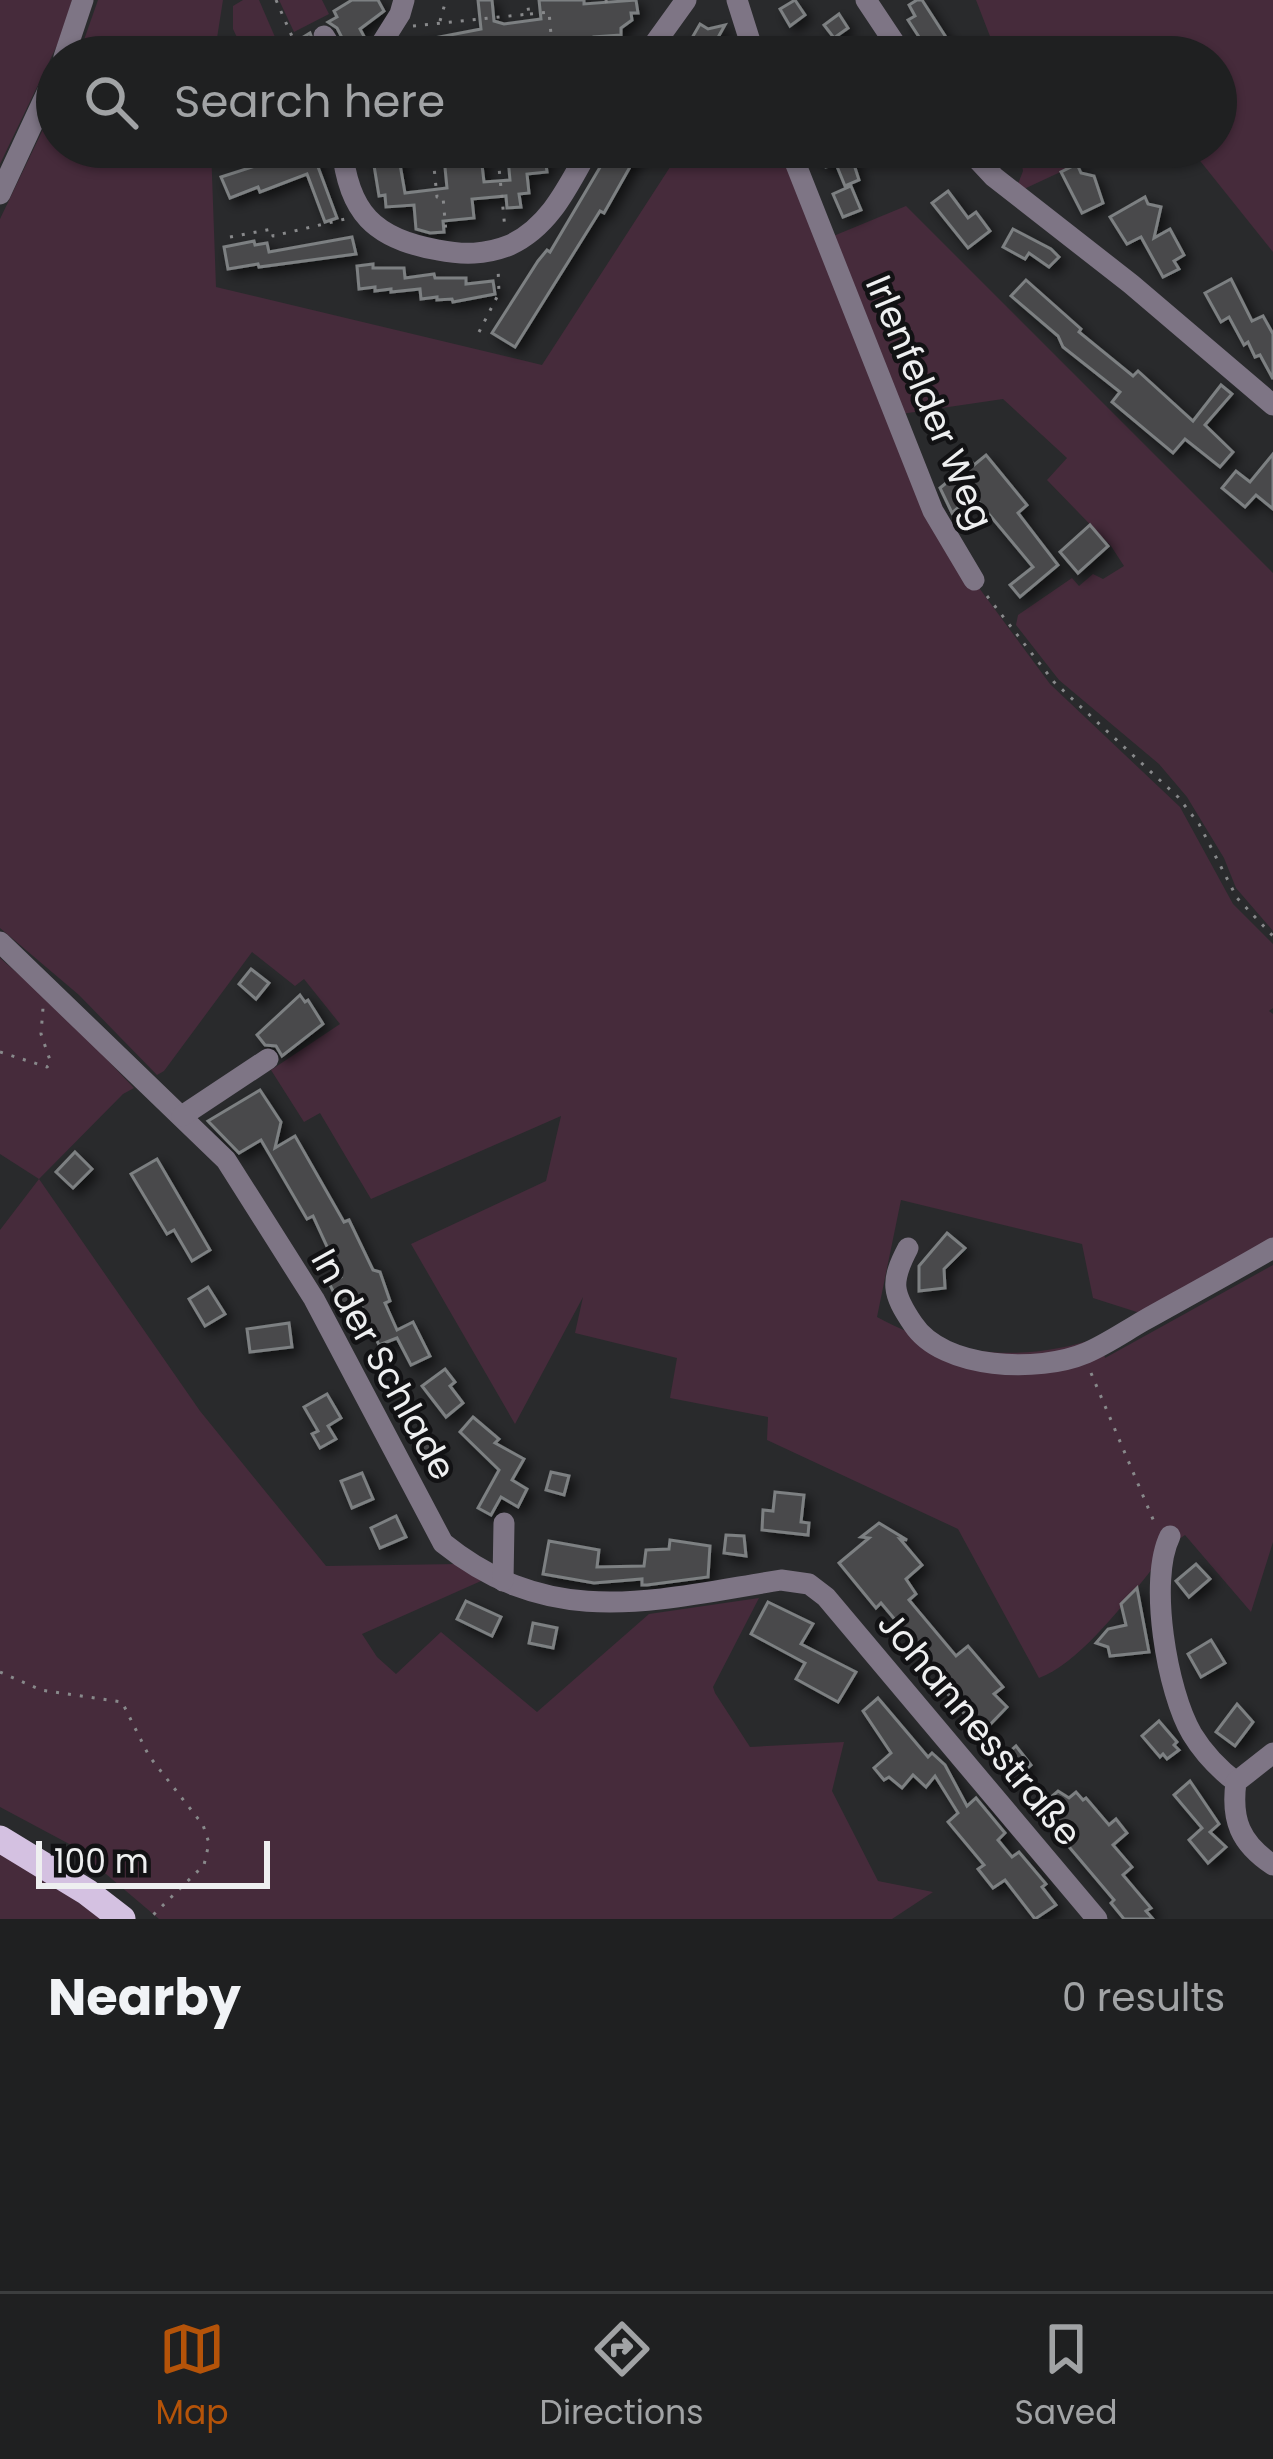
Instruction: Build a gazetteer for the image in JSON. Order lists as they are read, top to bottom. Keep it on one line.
{"streets":{"street":["Irlenfelder Weg","In der Schlade","Johannesstraße"]},"crossings":[["In der Schlade","Johannesstraße"]],"scale_bar":"100 m","page":{"search":"Search here","scale":"100 m","heading":["Nearby","0 results"],"nav":["Map","Directions","Saved"]}}
